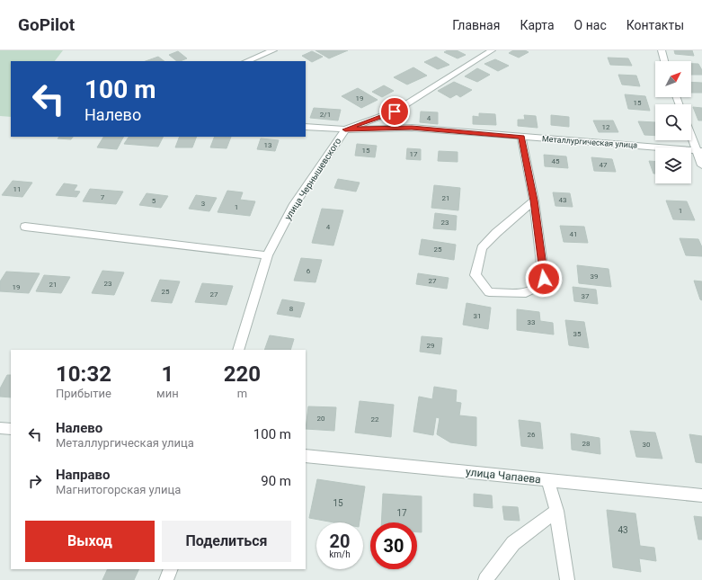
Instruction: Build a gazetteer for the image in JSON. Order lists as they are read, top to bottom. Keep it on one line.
{"streets":{"street":["Металлургическая улица","улица Чернышевского","улица Чапаева"]},"crossings":[["Металлургическая улица","улица Чернышевского"]],"house_numbers":["19","15","2/1","4","12","13","15","17","45","47","11","7","21","43","5","3","1","1","23","4","41","25","6","39","27","23","21","19","25","27","37","8","31","33","35","29","20","22","26","28","30","15","17","43"],"north":"top right","page":{"header":"GoPilot","nav":["Главная","Карта","О нас","Контакты"],"turn":["100 m","Налево"],"eta":["10:32","Прибытие","1","мин","220","m"],"list":[{"name":"Налево","note":"Металлургическая улица","value":"100 m"},{"name":"Направо","note":"Магнитогорская улица","value":"90 m"}],"buttons":["Выход","Поделиться"],"speed":"20 km/h","limit":"30"}}
